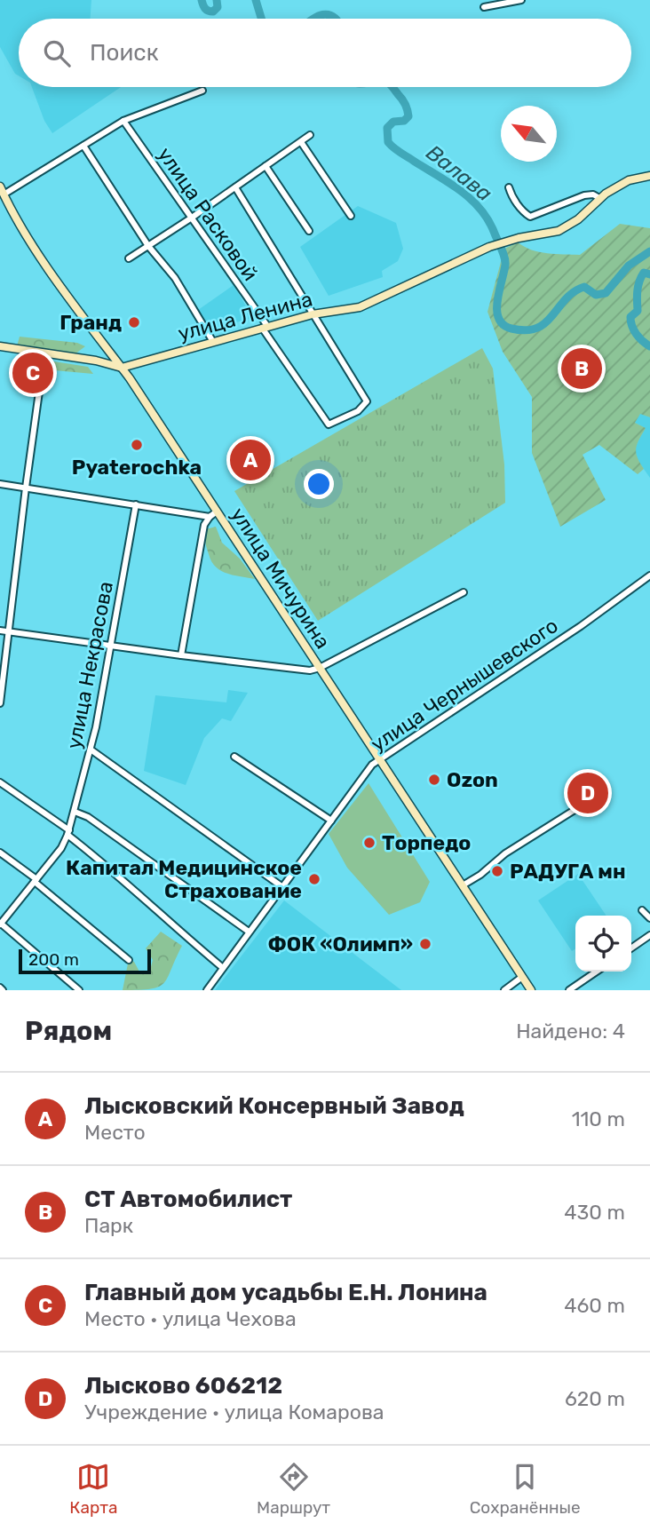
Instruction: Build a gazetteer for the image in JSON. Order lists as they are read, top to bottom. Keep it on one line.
{"streets":{"main road":["улица Ленина","улица Мичурина"],"street":["улица Расковой","улица Некрасова","улица Чернышевского"]},"crossings":[["улица Расковой","улица Ленина"],["улица Ленина","улица Мичурина"],["улица Мичурина","улица Чернышевского"]],"water":["Валава"],"places":["Гранд","Pyaterochka","Ozon","Торпедо","РАДУГА мн","Капитал Медицинское Страхование","ФОК «Олимп»"],"scale_bar":"200 m","north":"top left","page":{"search":"Поиск","pins":["B","C","A","D"],"scale":"200 m","heading":["Рядом","Найдено: 4"],"list":[{"mark":"A","name":"Лысковский Консервный Завод","note":"Место","value":"110 m"},{"mark":"B","name":"СТ Автомобилист","note":"Парк","value":"430 m"},{"mark":"C","name":"Главный дом усадьбы Е.Н. Лонина","note":"Место · улица Чехова","value":"460 m"},{"mark":"D","name":"Лысково 606212","note":"Учреждение · улица Комарова","value":"620 m"}],"nav":["Карта","Маршрут","Сохранённые"]}}
